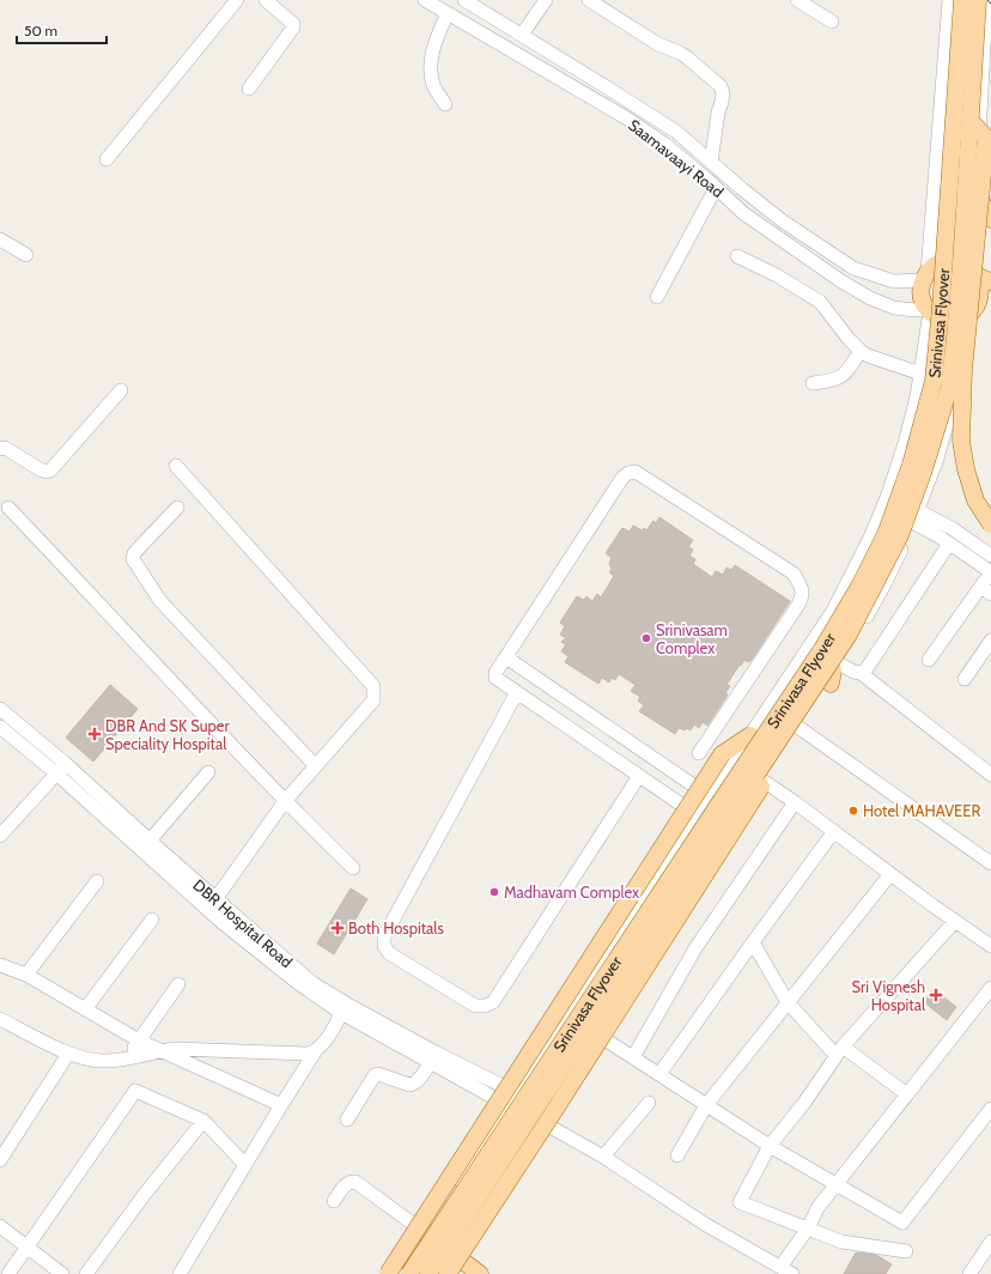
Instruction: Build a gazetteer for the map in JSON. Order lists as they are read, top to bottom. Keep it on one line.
{"streets":{"main road":["Srinivasa Flyover"],"street":["Saamavaayi Road","DBR Hospital Road"]},"places":{"other":["Srinivasam Complex","Hotel MAHAVEER","Madhavam Complex"],"health":["DBR And SK Super Speciality Hospital","Both Hospitals","Sri Vignesh Hospital"]},"scale_bar":"50 m"}
